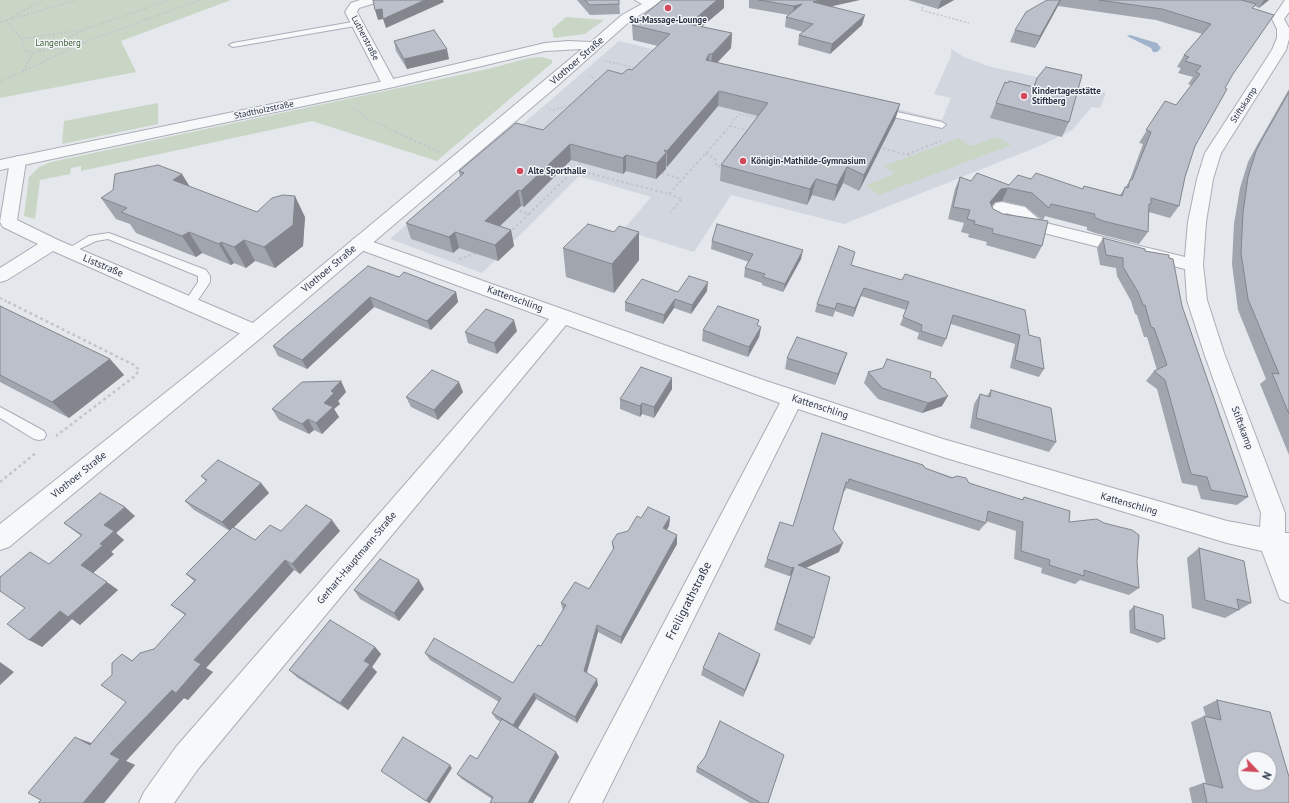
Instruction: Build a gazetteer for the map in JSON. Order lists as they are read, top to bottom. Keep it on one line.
{"streets":{"street":["Lutherstraße","Vlothoer Straße","Stiftskamp","Stadtholzstraße","Liststraße","Kattenschling","Gerhart-Hauptmann-Straße","Freiligrathstraße"]},"crossings":[["Lutherstraße","Stadtholzstraße"],["Vlothoer Straße","Stadtholzstraße"],["Vlothoer Straße","Liststraße"],["Vlothoer Straße","Kattenschling"],["Stiftskamp","Kattenschling"],["Stadtholzstraße","Liststraße"],["Kattenschling","Gerhart-Hauptmann-Straße"],["Kattenschling","Freiligrathstraße"]],"parks":["Langenberg"],"places":["Su-Massage-Lounge","Kindertagesstätte Stiftberg","Königin-Mathilde-Gymnasium","Alte Sporthalle"],"north":"bottom right"}
